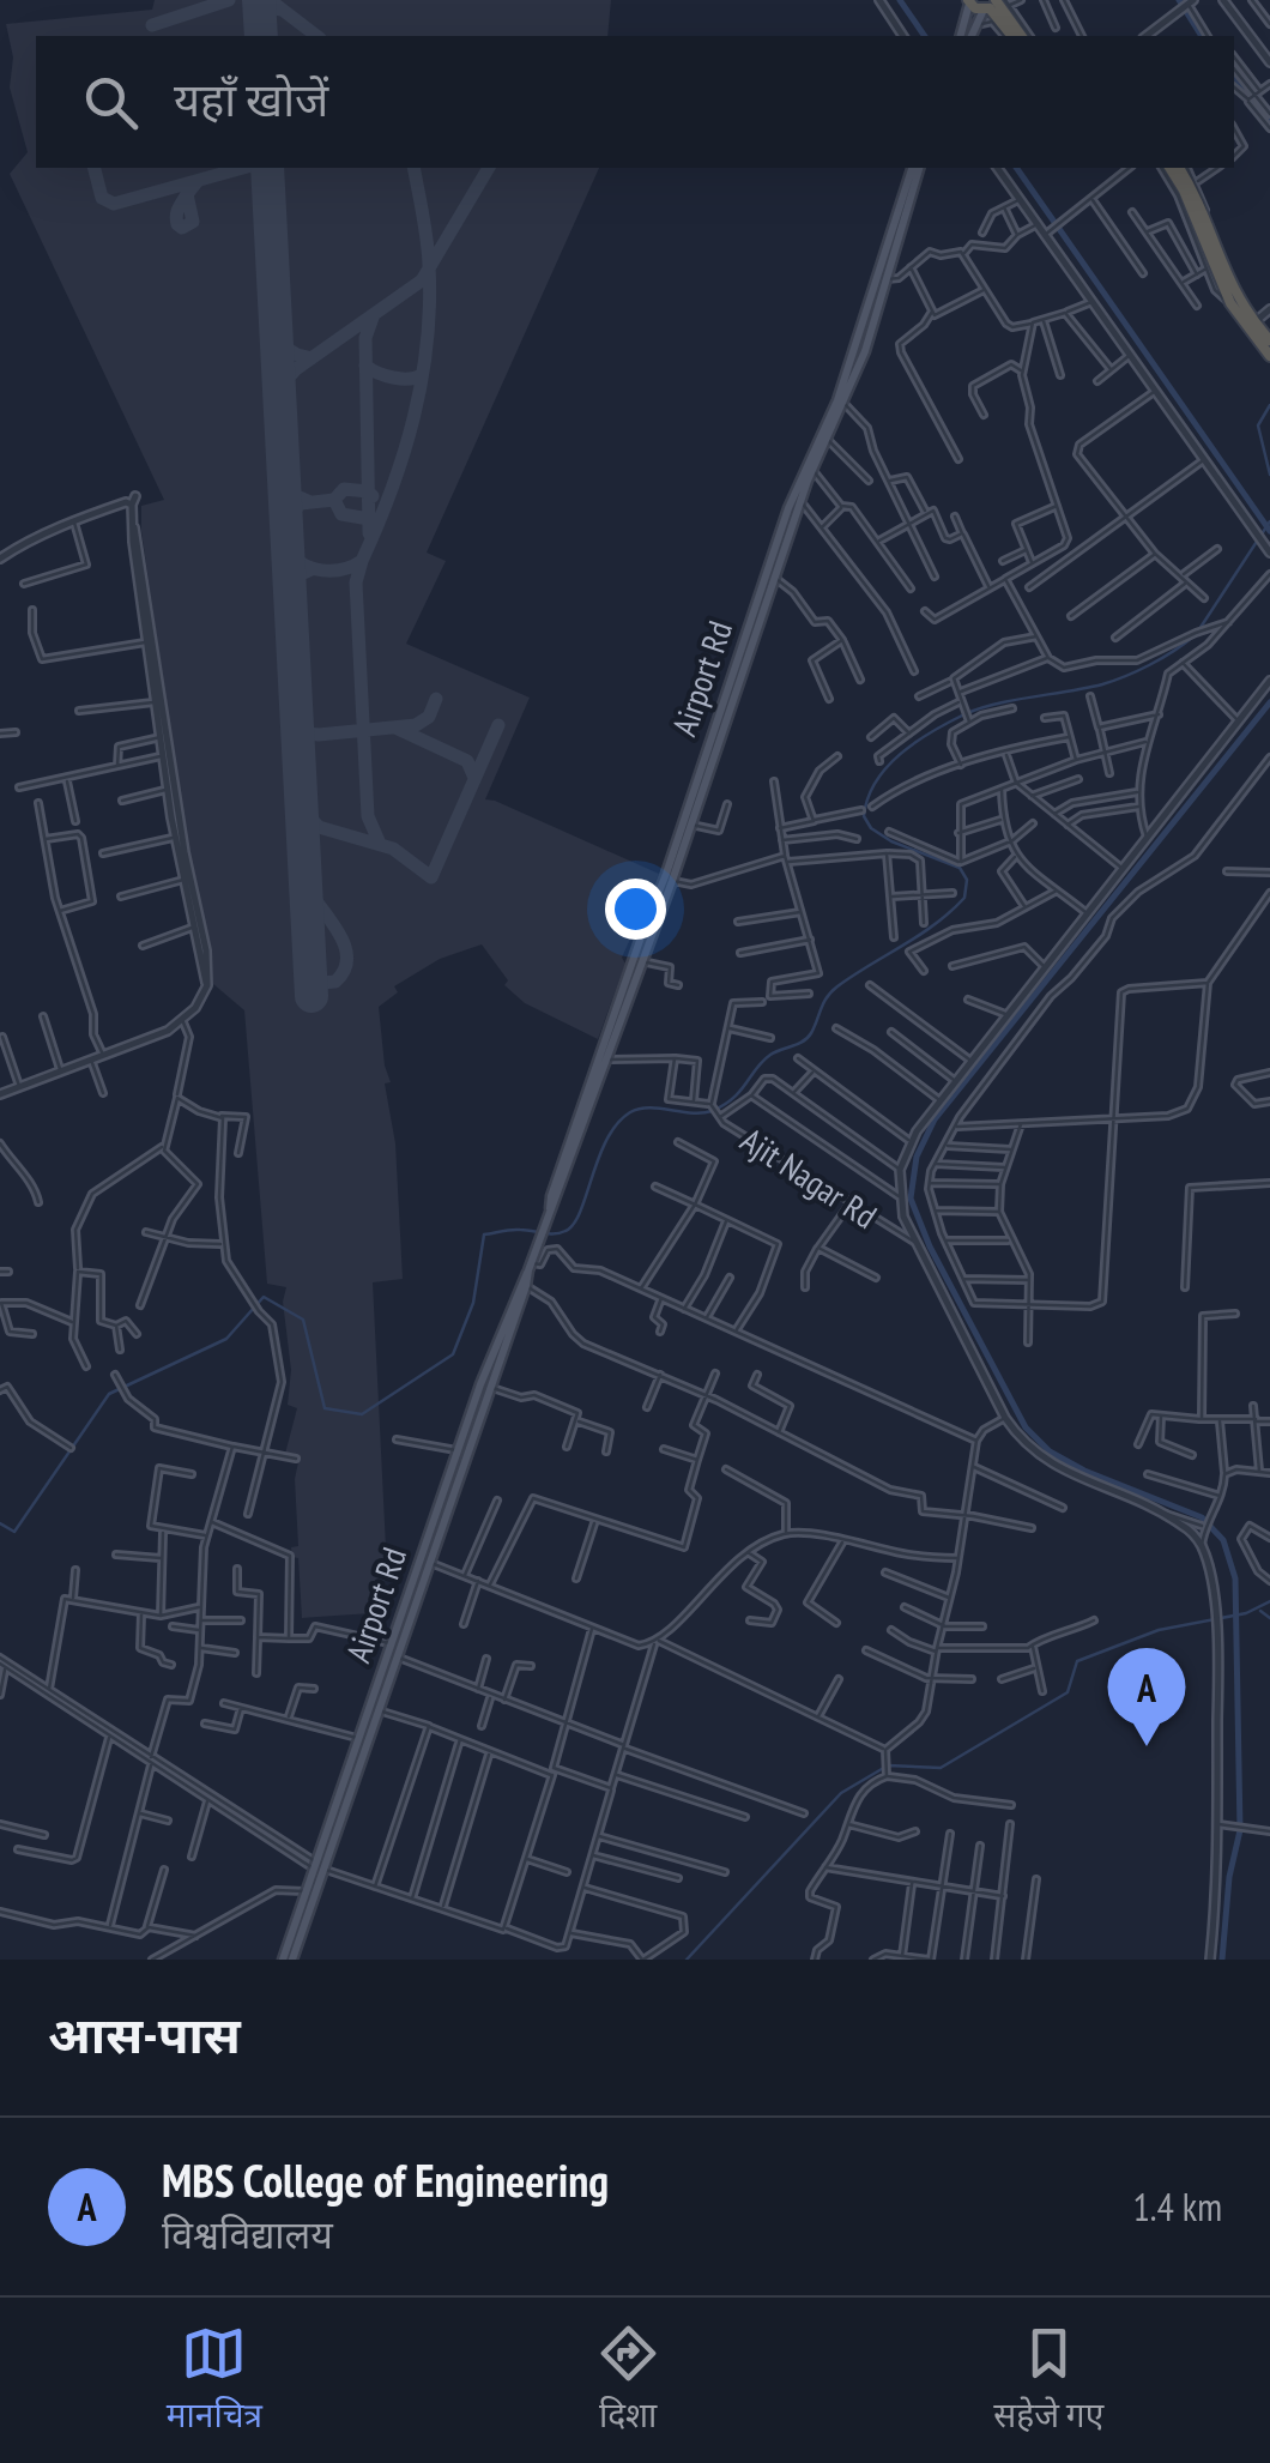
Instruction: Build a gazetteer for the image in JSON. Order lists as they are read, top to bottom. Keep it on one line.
{"streets":{"main road":["Airport Rd"],"street":["Ajit Nagar Rd"]},"page":{"search":"यहाँ खोजें","pins":"A","heading":"आस-पास","list":[{"mark":"A","name":"MBS College of Engineering","note":"विश्वविद्यालय","value":"1.4 km"}],"nav":["मानचित्र","दिशा","सहेजे गए"]}}
